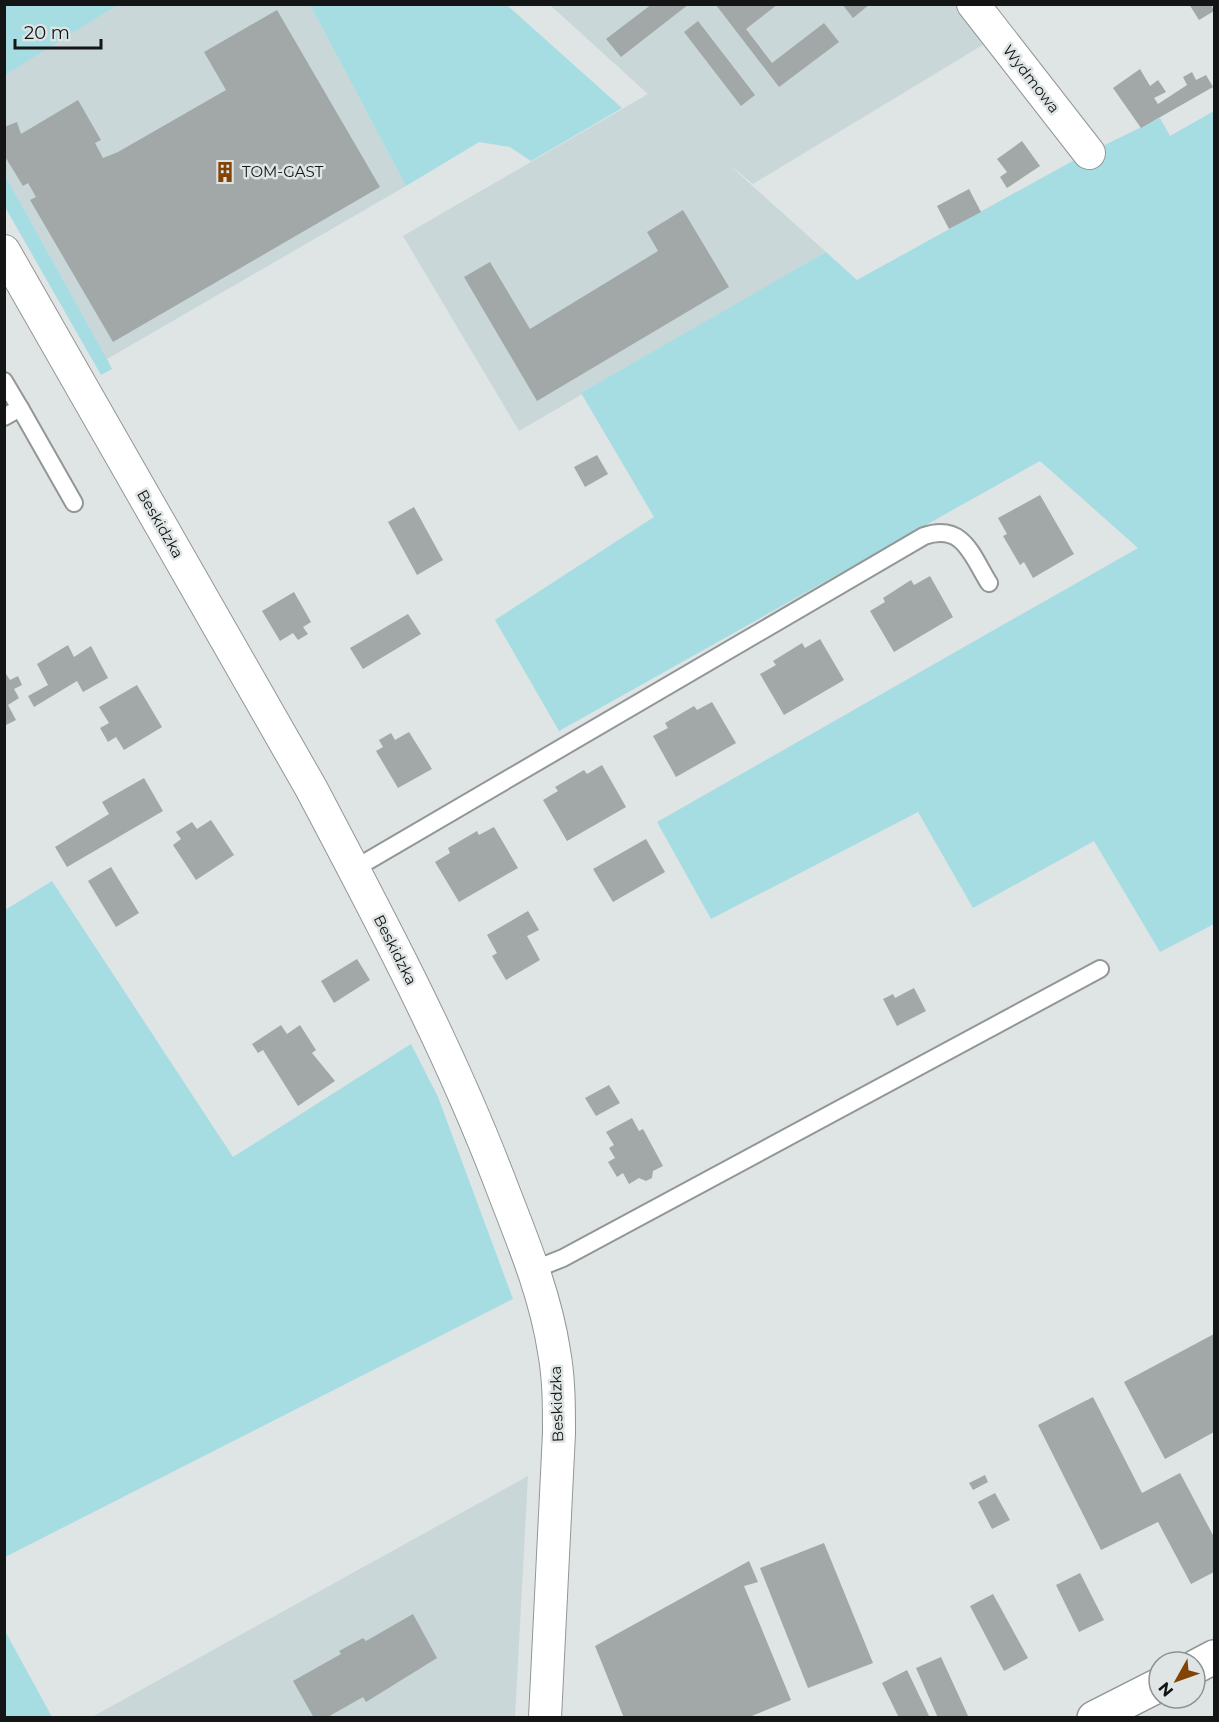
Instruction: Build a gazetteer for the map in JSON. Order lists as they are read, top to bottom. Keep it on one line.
{"streets":{"street":["Wydmowa","Beskidzka"]},"places":{"building":["TOM-GAST"]},"scale_bar":"20 m","north":"bottom left"}
